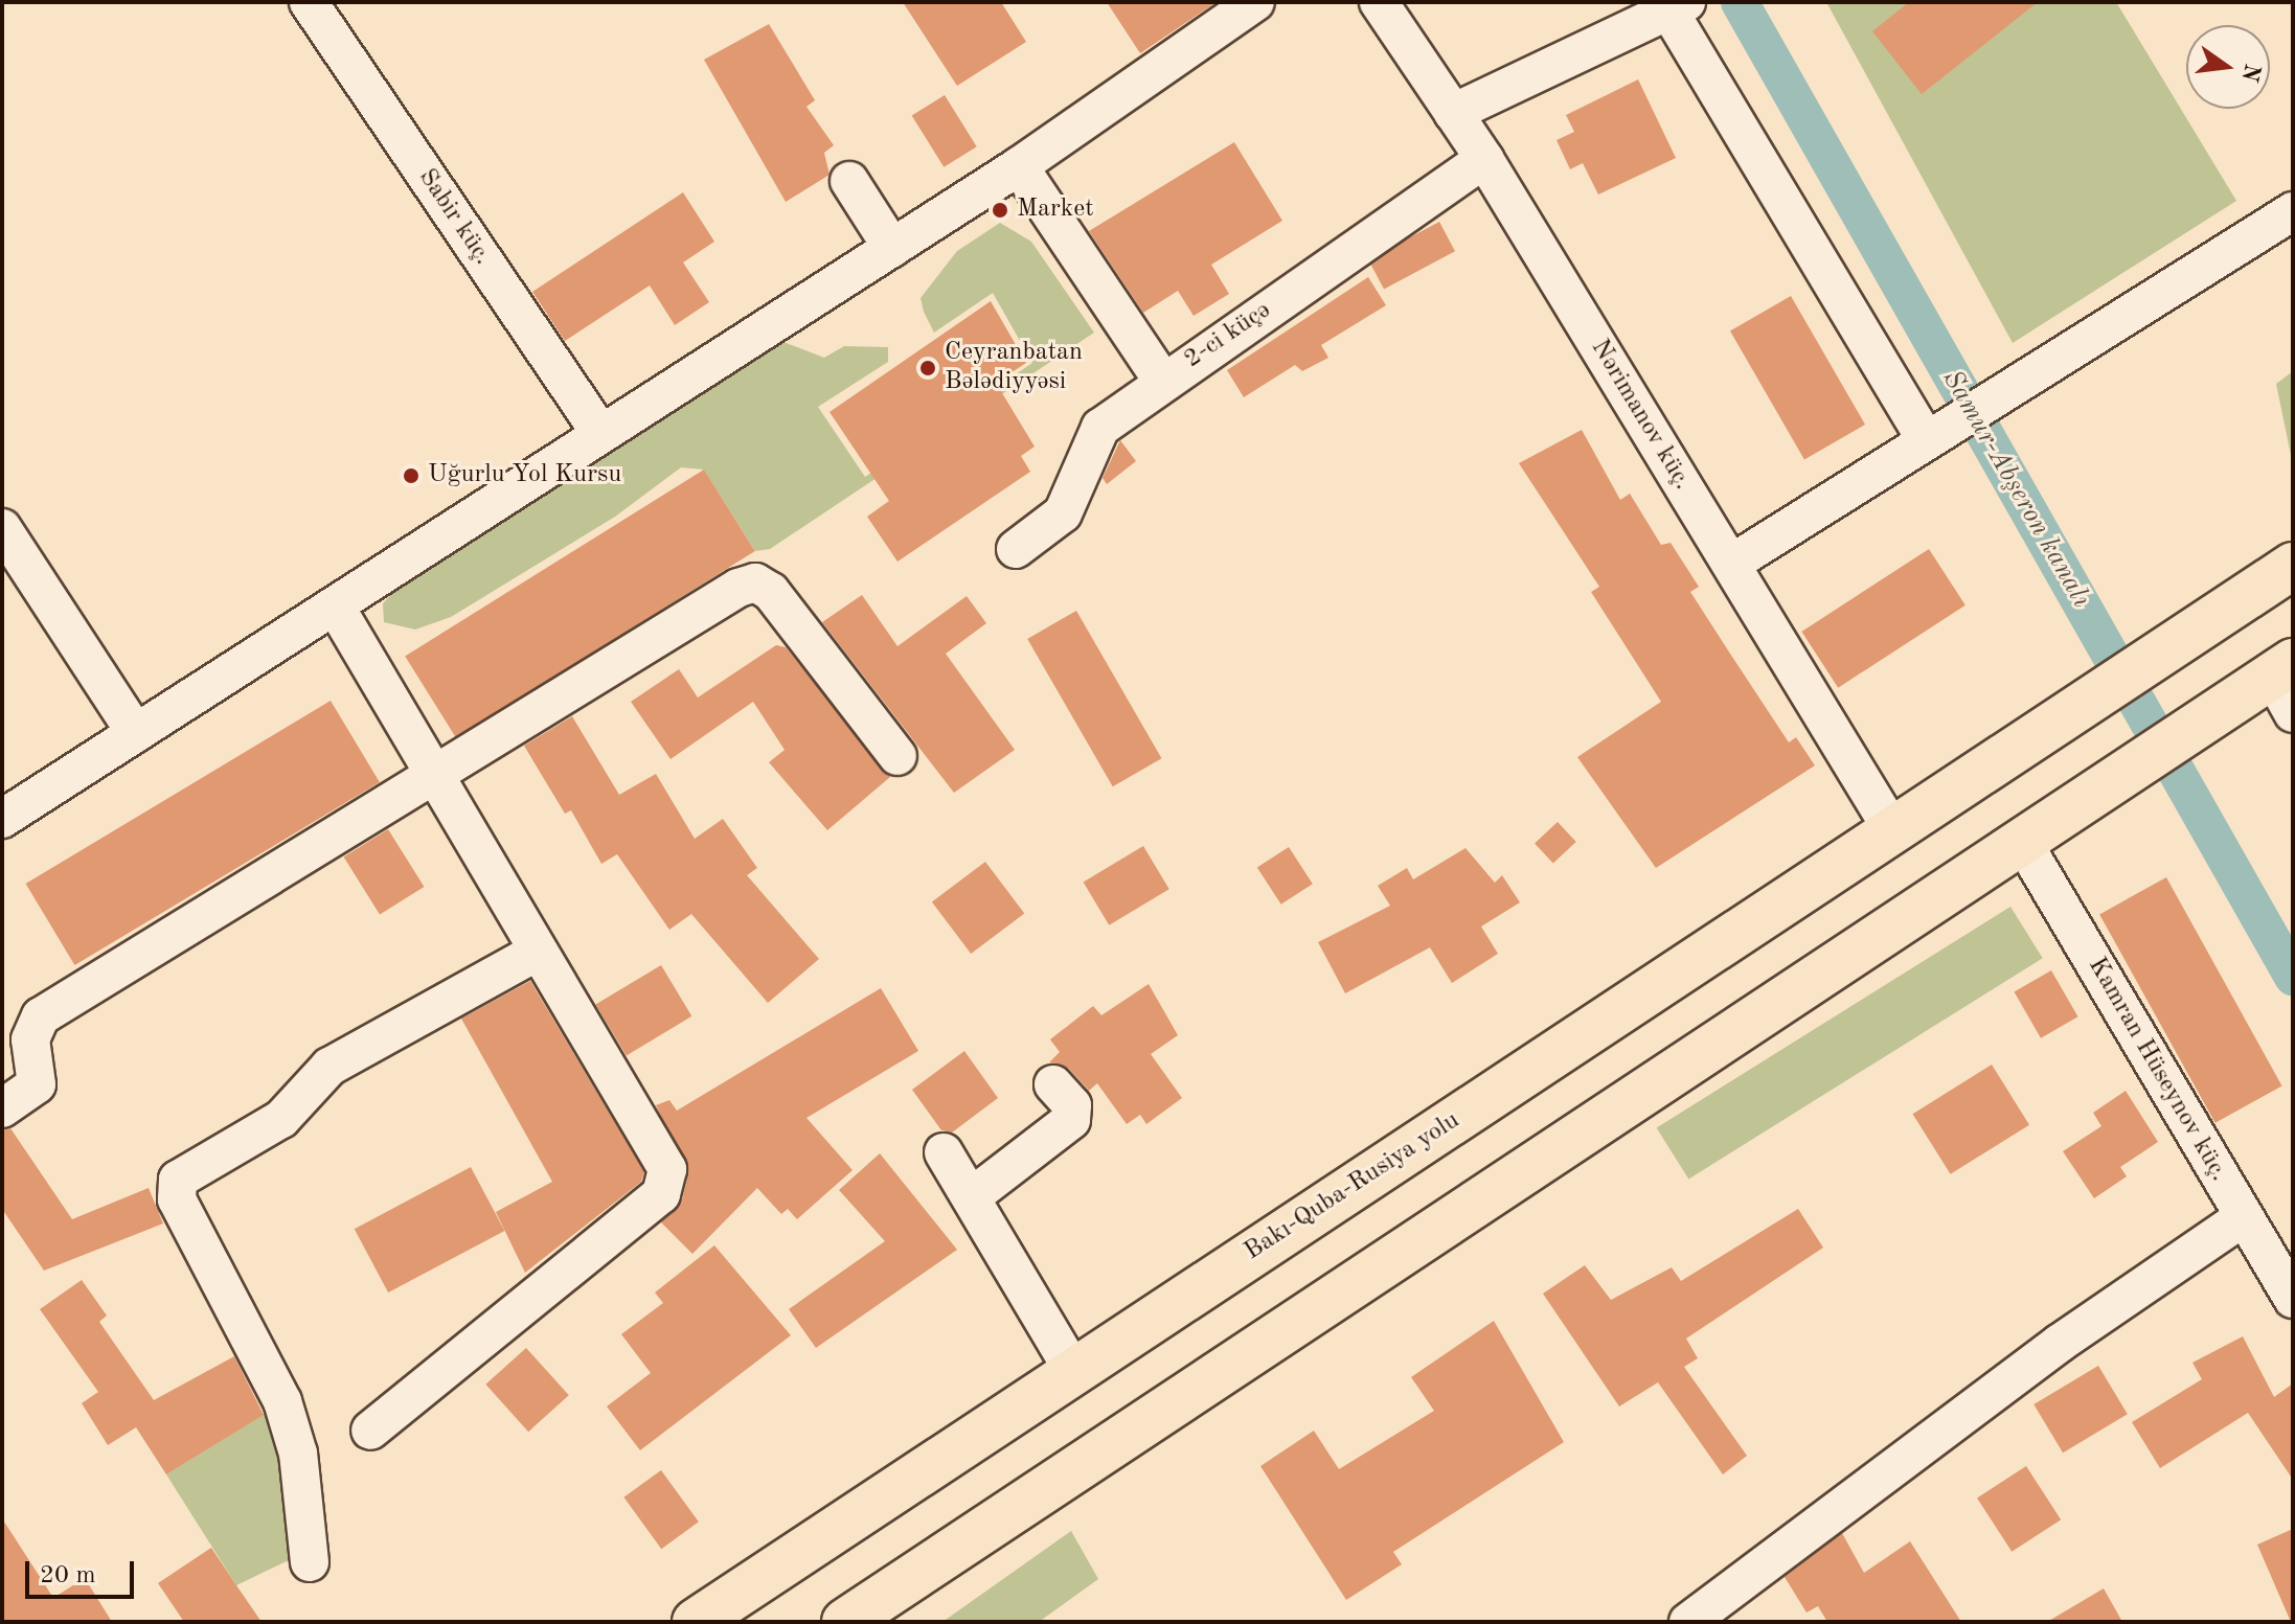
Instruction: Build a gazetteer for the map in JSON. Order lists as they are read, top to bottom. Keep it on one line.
{"streets":{"highway":["Bakı-Quba-Rusiya yolu"],"street":["Sabir küç.","2-ci küçə","Nərimanov küç.","Kamran Hüseynov küç."]},"crossings":[["2-ci küçə","Nərimanov küç."],["Nərimanov küç.","Bakı-Quba-Rusiya yolu"]],"water":["Samur-Abşeron kanalı"],"places":["Market","Ceyranbatan Bələdiyyəsi","Uğurlu Yol Kursu"],"scale_bar":"20 m","north":"right"}
